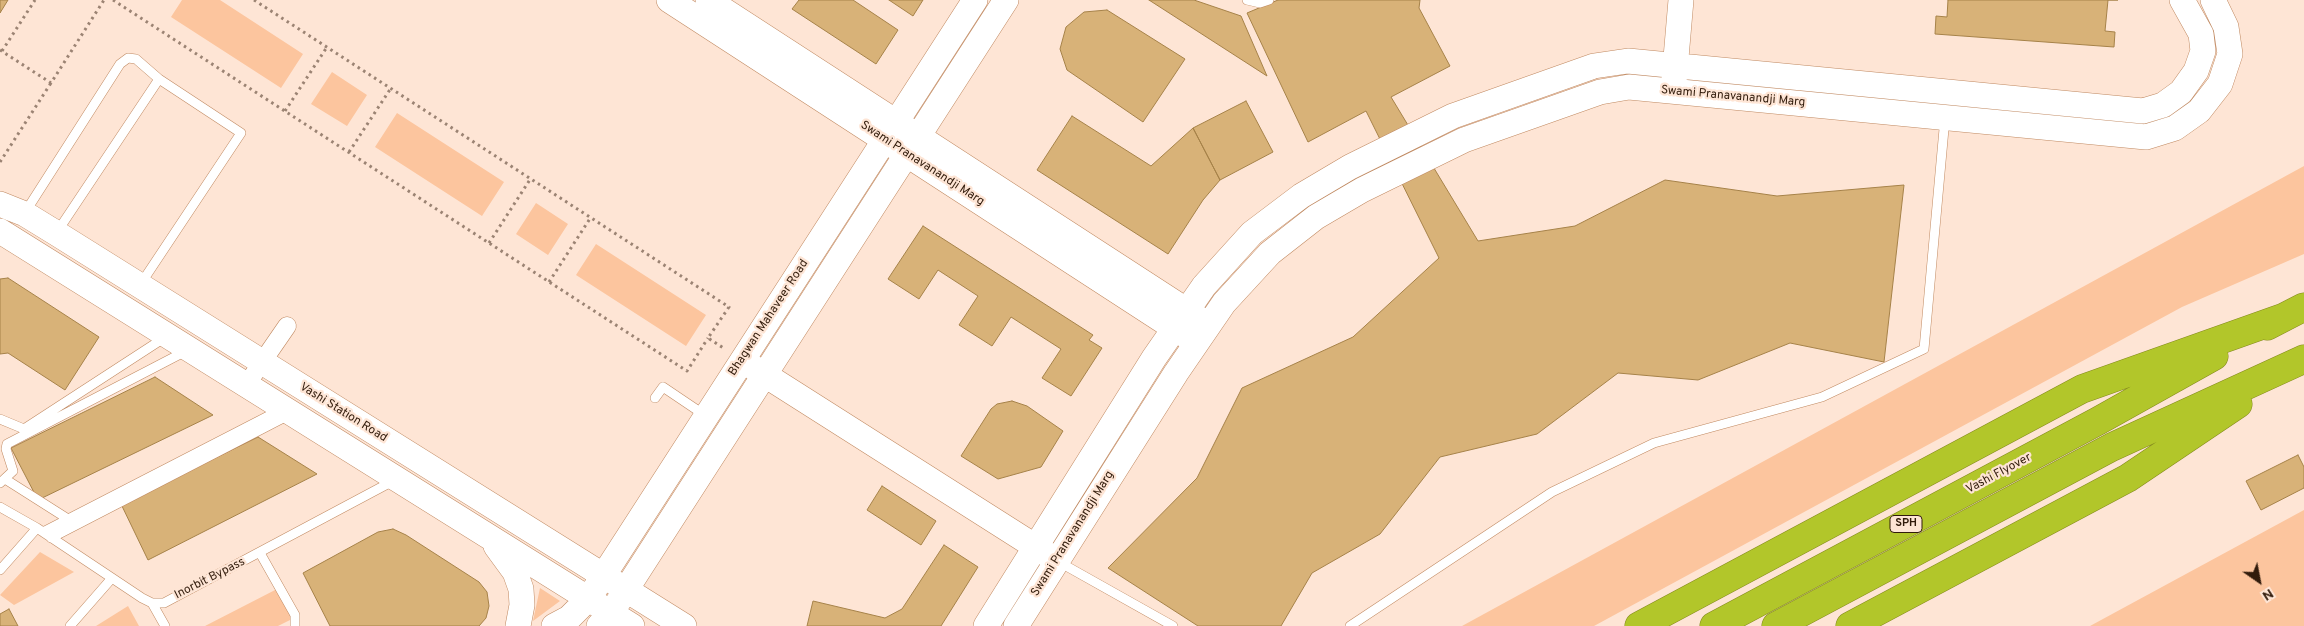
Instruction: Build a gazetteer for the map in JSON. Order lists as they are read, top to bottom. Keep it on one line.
{"streets":{"highway":["Vashi Flyover","SPH"],"street":["Swami Pranavanandji Marg","Bhagwan Mahaveer Road","Vashi Station Road"],"lane":["Inorbit Bypass"]},"crossings":[["Swami Pranavanandji Marg","Bhagwan Mahaveer Road"],["Bhagwan Mahaveer Road","Vashi Station Road"]],"north":"bottom right"}
